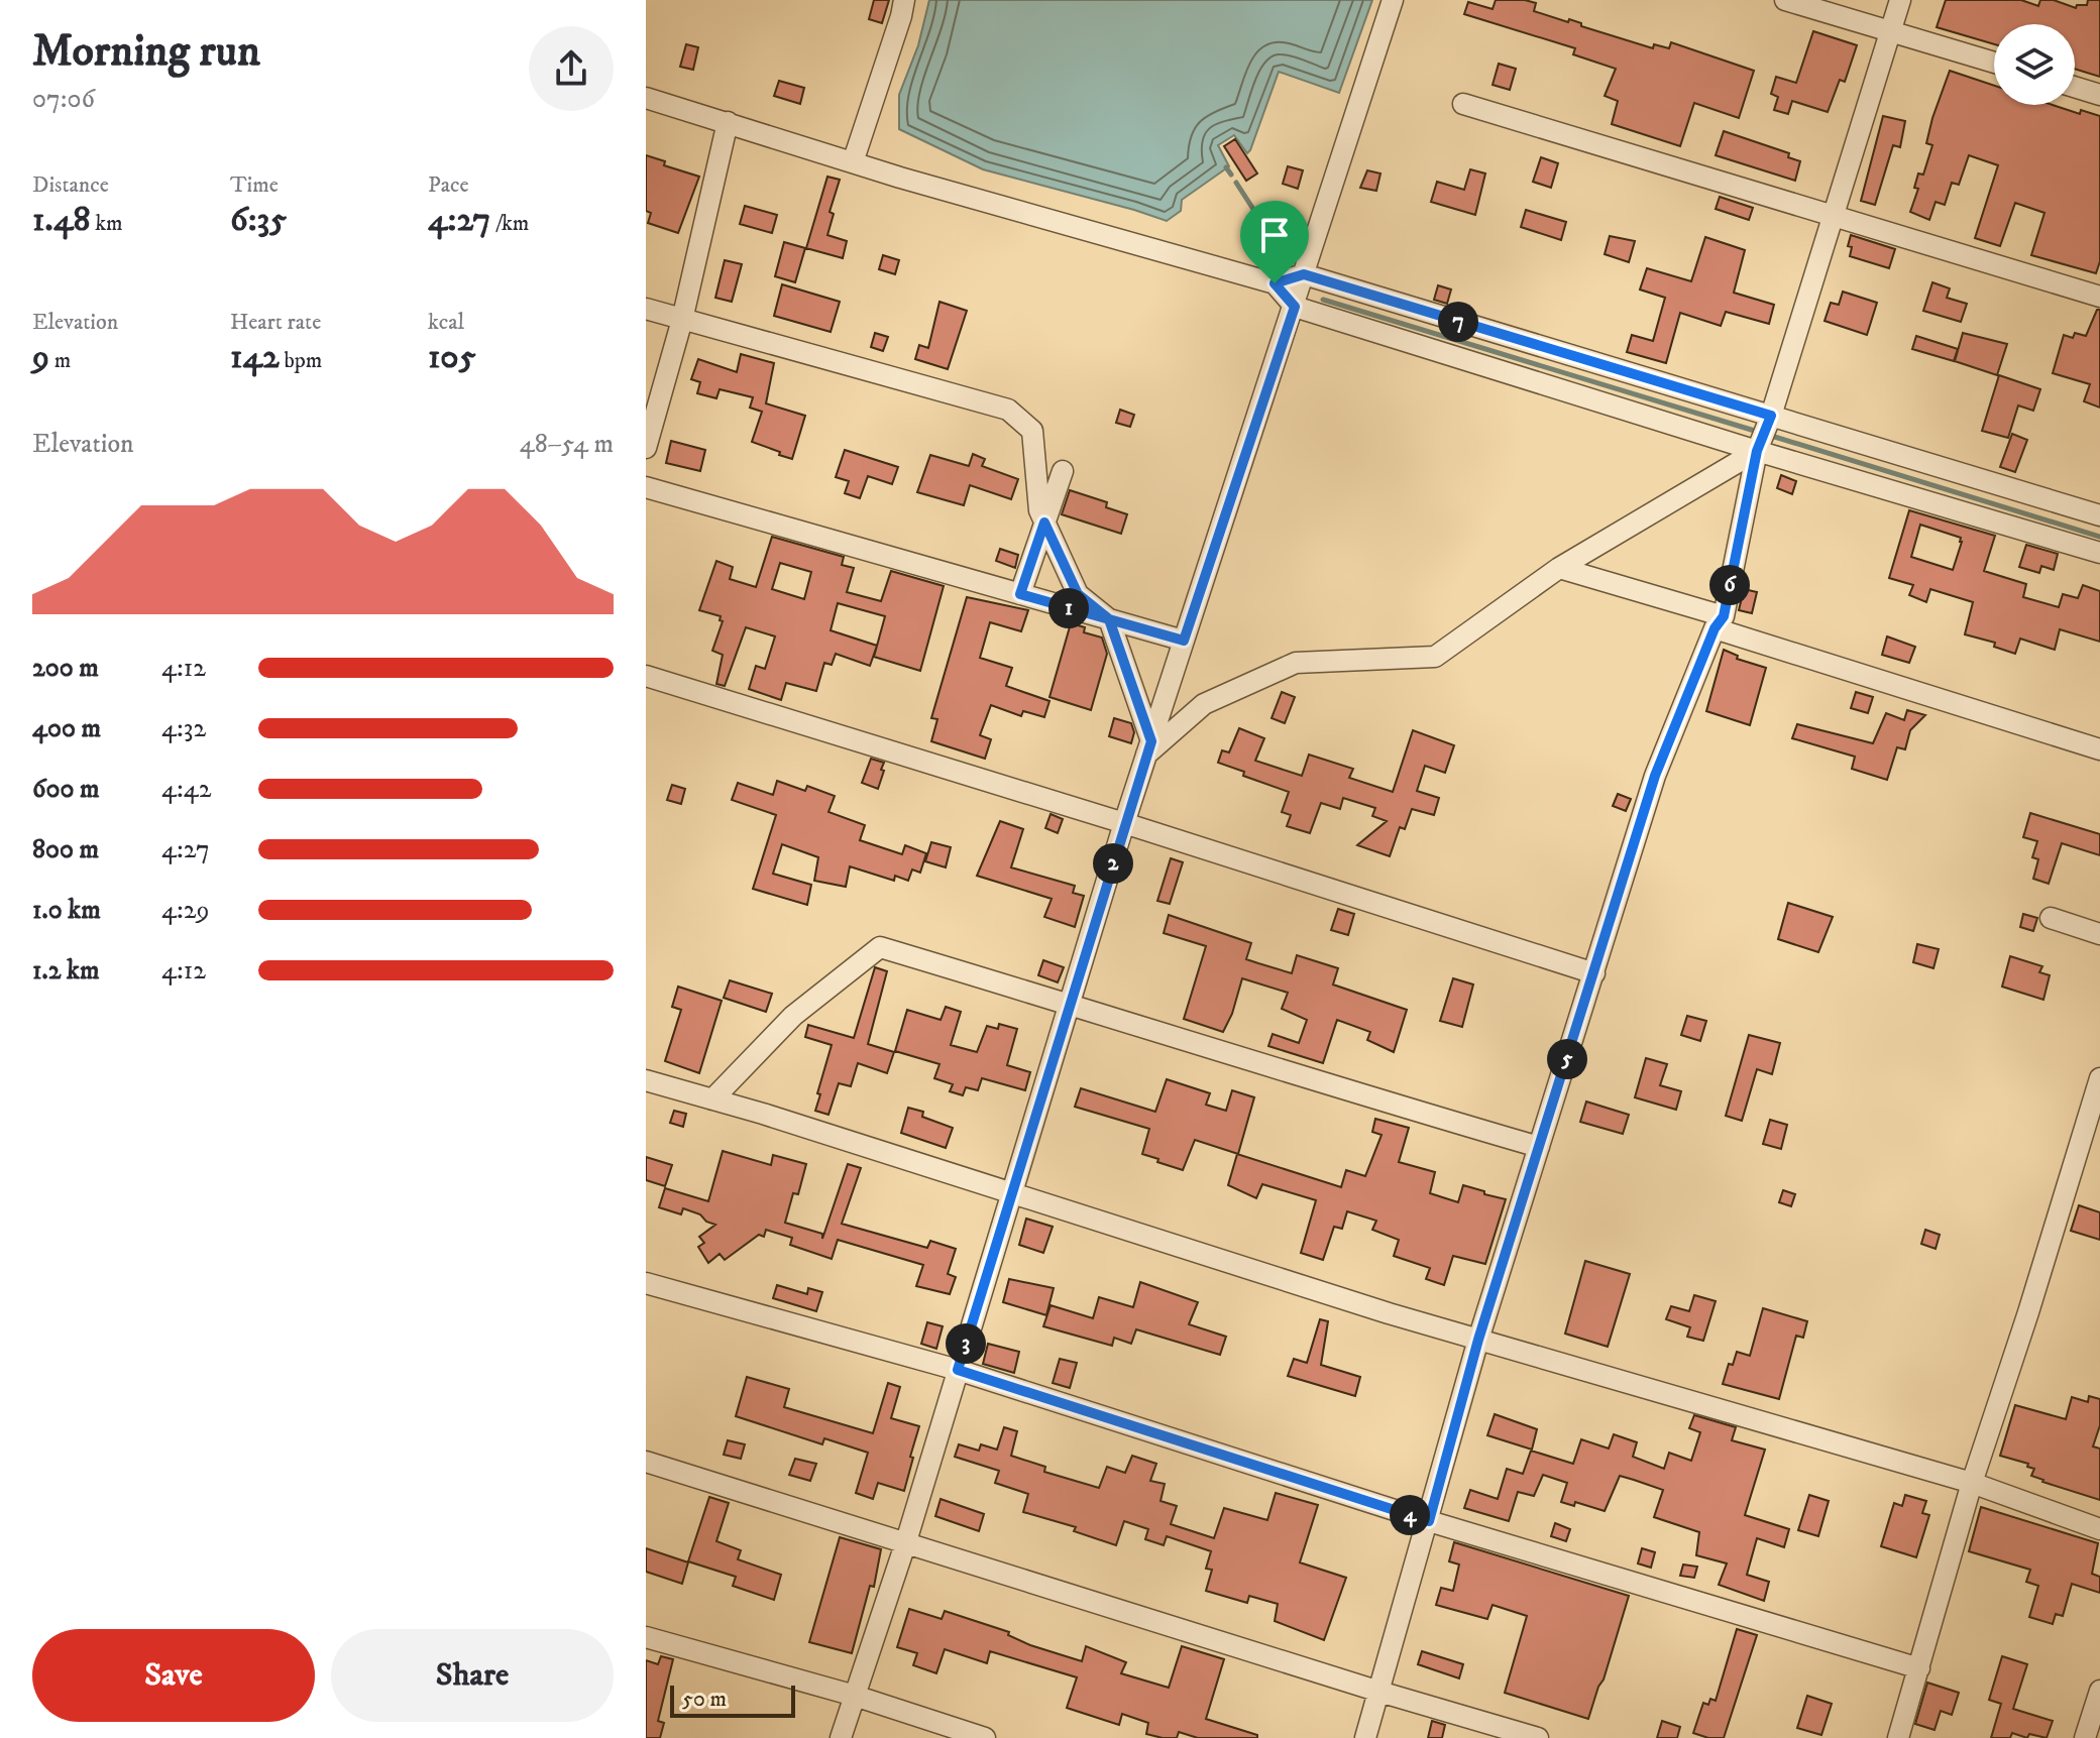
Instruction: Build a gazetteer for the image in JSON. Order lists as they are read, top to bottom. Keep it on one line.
{"scale_bar":"50 m","page":{"heading":["Morning run","07:06"],"stats":[["Distance","1.48 km"],["Time","6:35"],["Pace","4:27 /km"],["Elevation","9 m"],["Heart rate","142 bpm"],["kcal","105"]],"pins":["7","6","1","2","5","3","4"],"chart":["Elevation","48–54 m"],"list":[{"name":"200 m","note":"4:12"},{"name":"400 m","note":"4:32"},{"name":"600 m","note":"4:42"},{"name":"800 m","note":"4:27"},{"name":"1.0 km","note":"4:29"},{"name":"1.2 km","note":"4:12"}],"buttons":["Save","Share"],"scale":"50 m"}}
